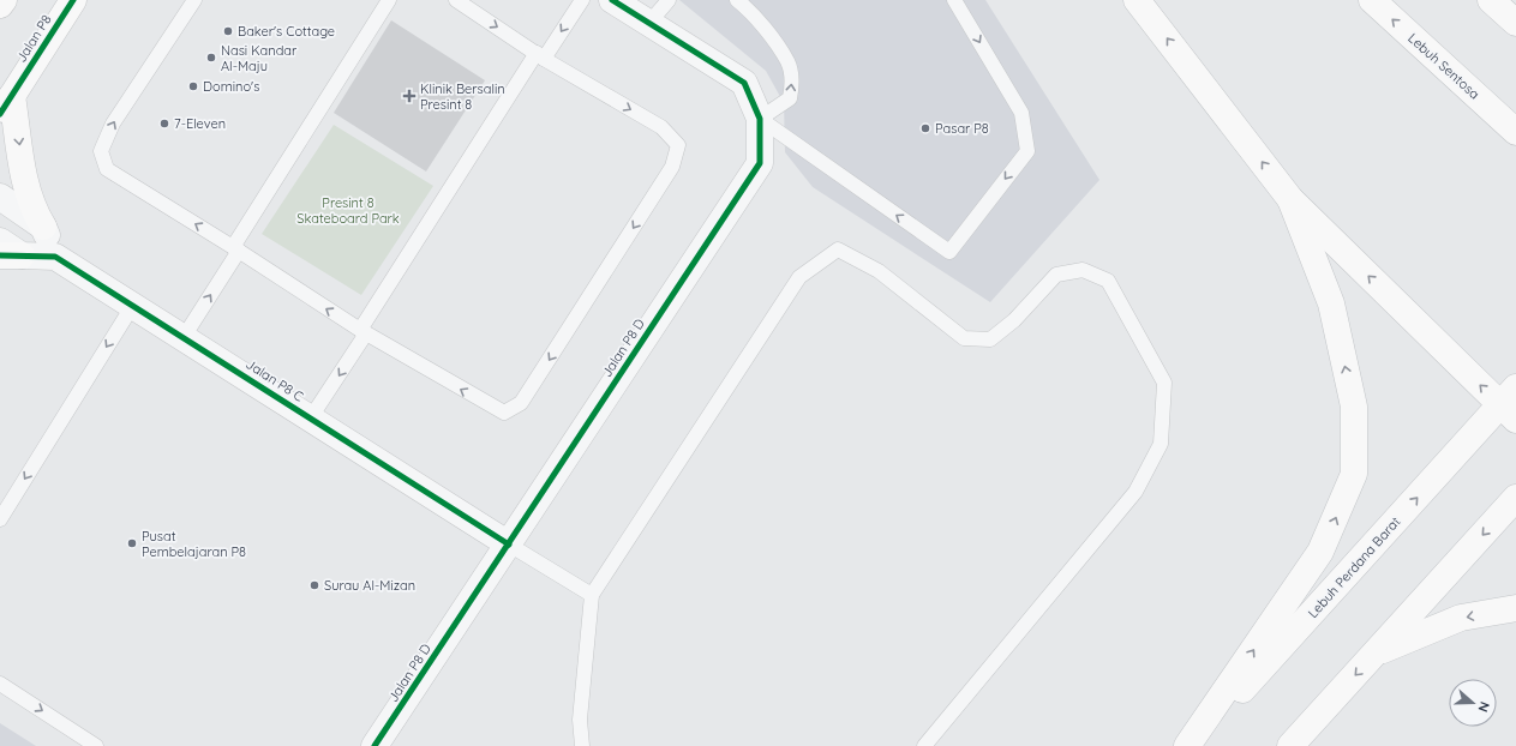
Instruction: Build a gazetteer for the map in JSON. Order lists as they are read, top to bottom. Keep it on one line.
{"streets":{"main road":["Jalan P8","Lebuh Sentosa","Lebuh Perdana Barat"],"street":["Jalan P8 D","Jalan P8 C"]},"crossings":[["Jalan P8 D","Jalan P8 C"]],"parks":["Presint 8 Skateboard Park"],"places":{"other":["Baker's Cottage","Nasi Kandar Al-Maju","Domino's","7-Eleven","Pasar P8","Pusat Pembelajaran P8","Surau Al-Mizan"],"health":["Klinik Bersalin Presint 8"]},"north":"right"}
